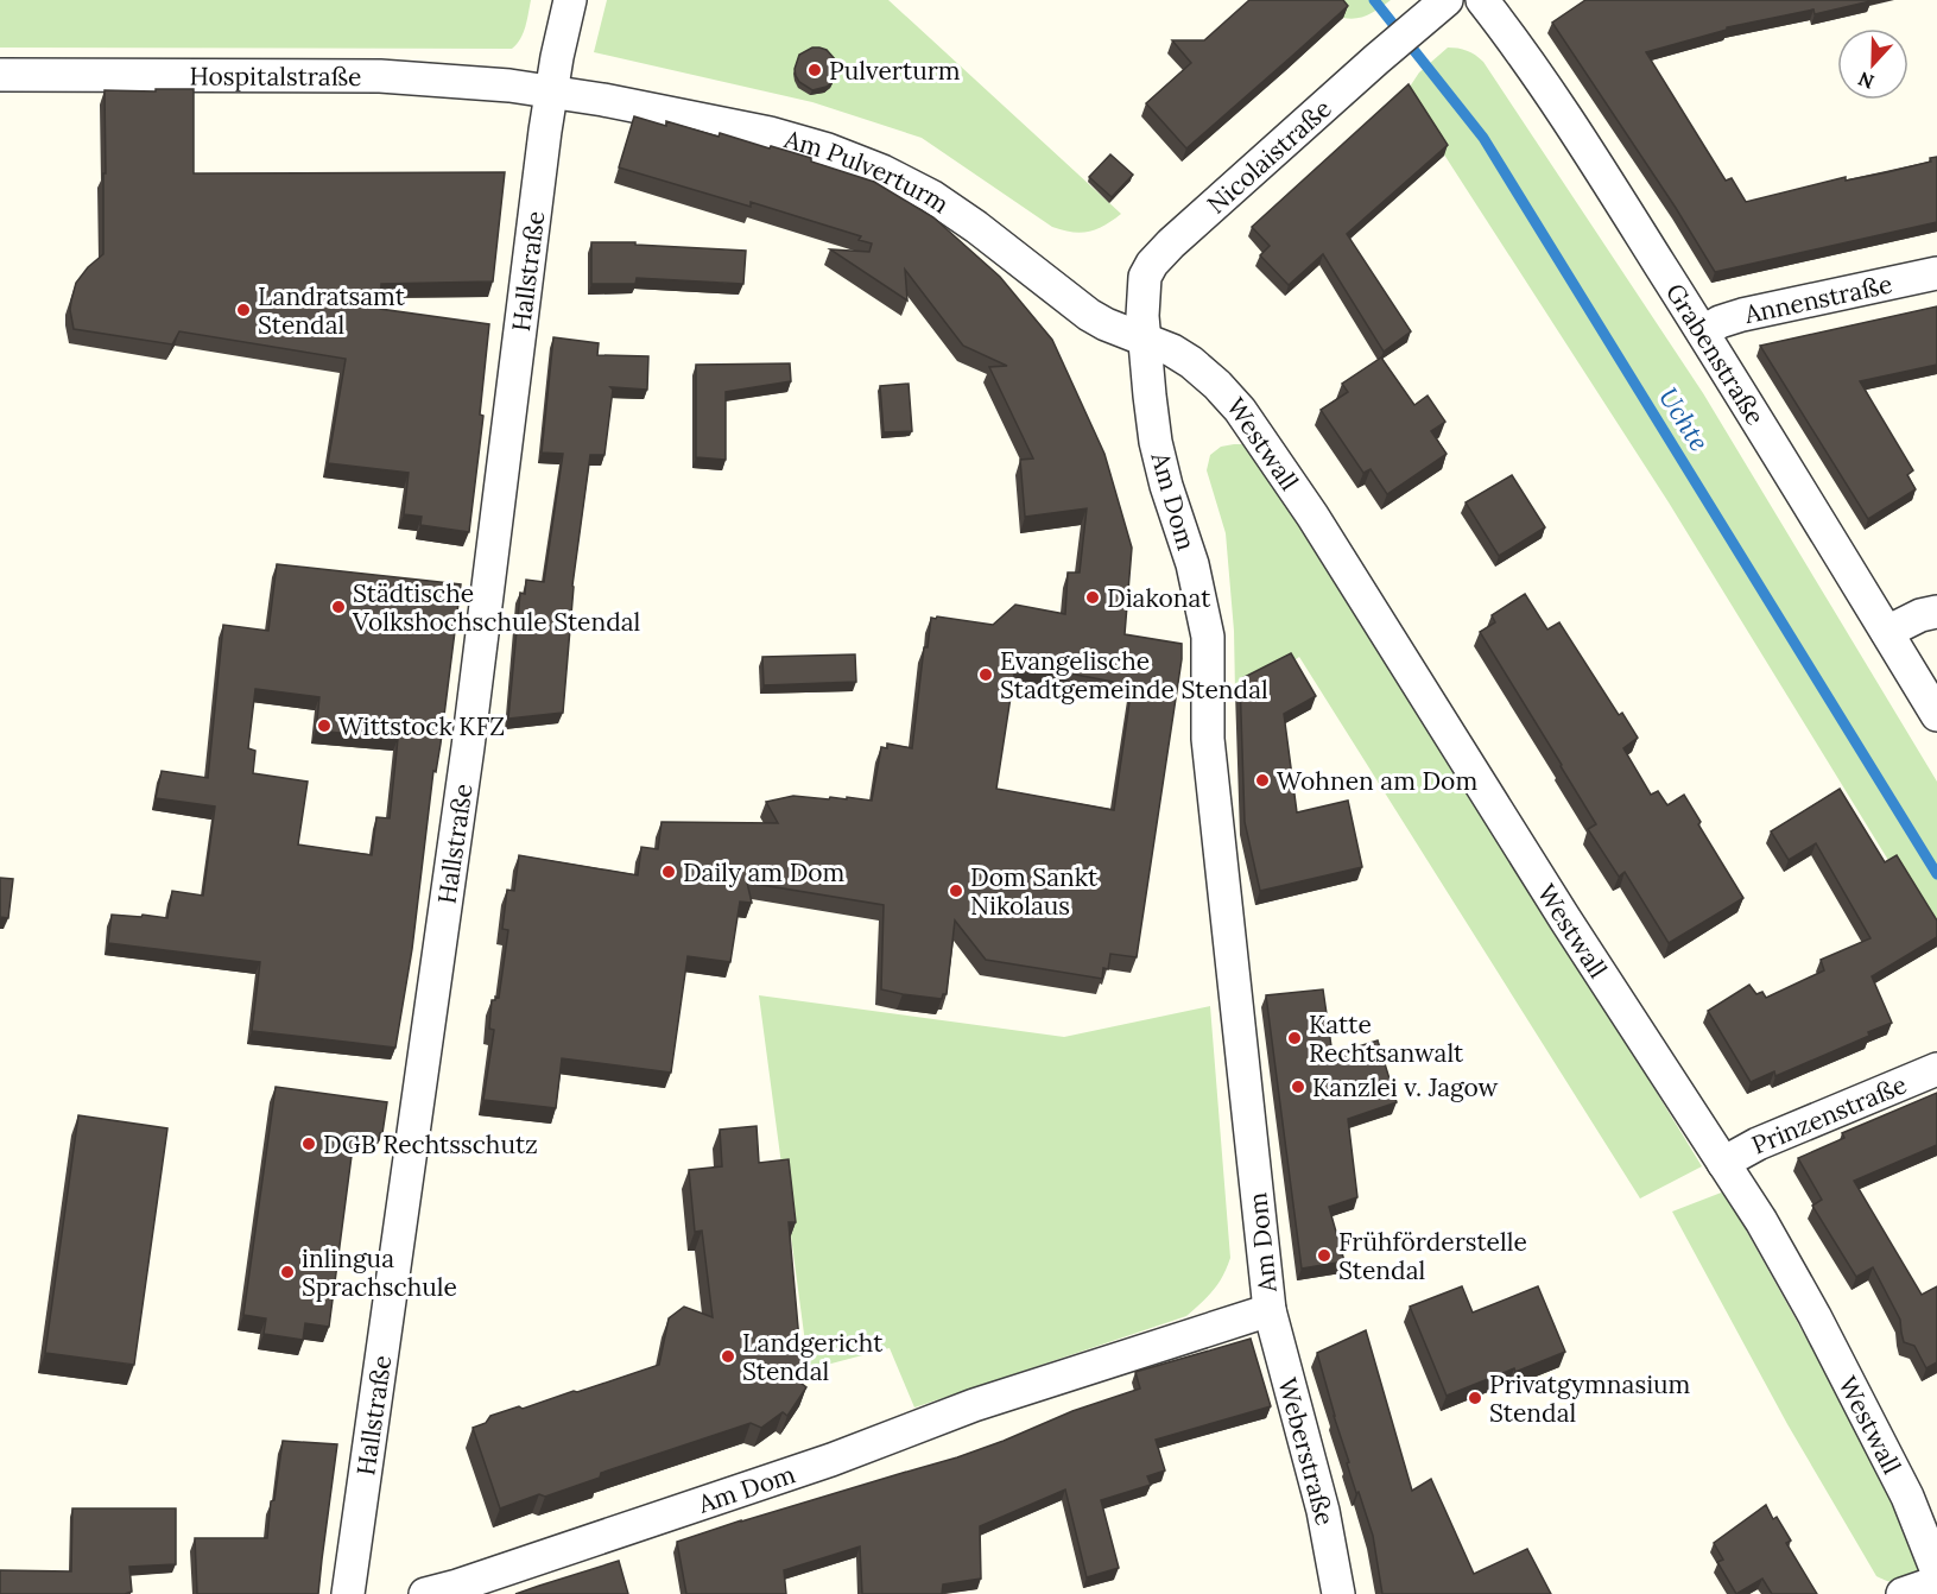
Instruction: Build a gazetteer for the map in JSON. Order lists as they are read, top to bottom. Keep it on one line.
{"streets":{"street":["Hospitalstraße","Nicolaistraße","Am Pulverturm","Hallstraße","Annenstraße","Grabenstraße","Westwall","Am Dom","Prinzenstraße","Weberstraße"]},"crossings":[["Hospitalstraße","Am Pulverturm"],["Hospitalstraße","Hallstraße"],["Nicolaistraße","Am Pulverturm"],["Nicolaistraße","Westwall"],["Nicolaistraße","Am Dom"],["Am Pulverturm","Hallstraße"],["Am Pulverturm","Westwall"],["Am Pulverturm","Am Dom"],["Annenstraße","Grabenstraße"],["Westwall","Am Dom"],["Westwall","Prinzenstraße"],["Am Dom","Weberstraße"]],"water":["Uchte"],"places":["Pulverturm","Landratsamt Stendal","Diakonat","Städtische Volkshochschule Stendal","Evangelische Stadtgemeinde Stendal","Wittstock KFZ","Wohnen am Dom","Daily am Dom","Dom Sankt Nikolaus","Katte Rechtsanwalt","Kanzlei v. Jagow","DGB Rechtsschutz","Frühförderstelle Stendal","inlingua Sprachschule","Landgericht Stendal","Privatgymnasium Stendal"],"north":"bottom"}
